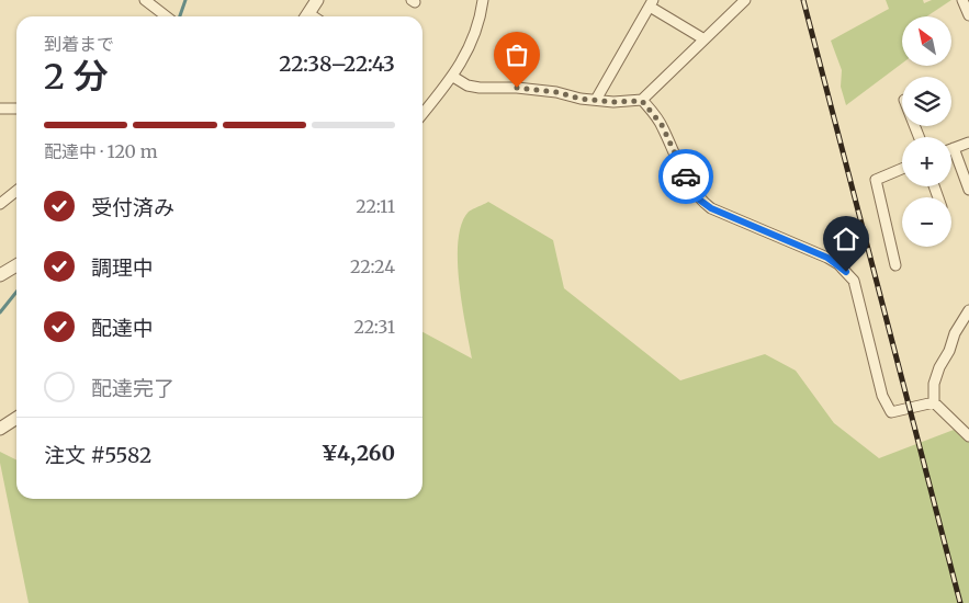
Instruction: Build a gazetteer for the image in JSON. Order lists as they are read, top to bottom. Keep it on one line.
{"north":"top left","page":{"map_buttons":["+","−"],"heading":["2 分","到着まで","22:38–22:43"],"panel":["注文 #5582","¥4,260"],"bar":"配達中 · 120 m","list":[["受付済み","22:11"],["調理中","22:24"],["配達中","22:31"],"配達完了"]}}
